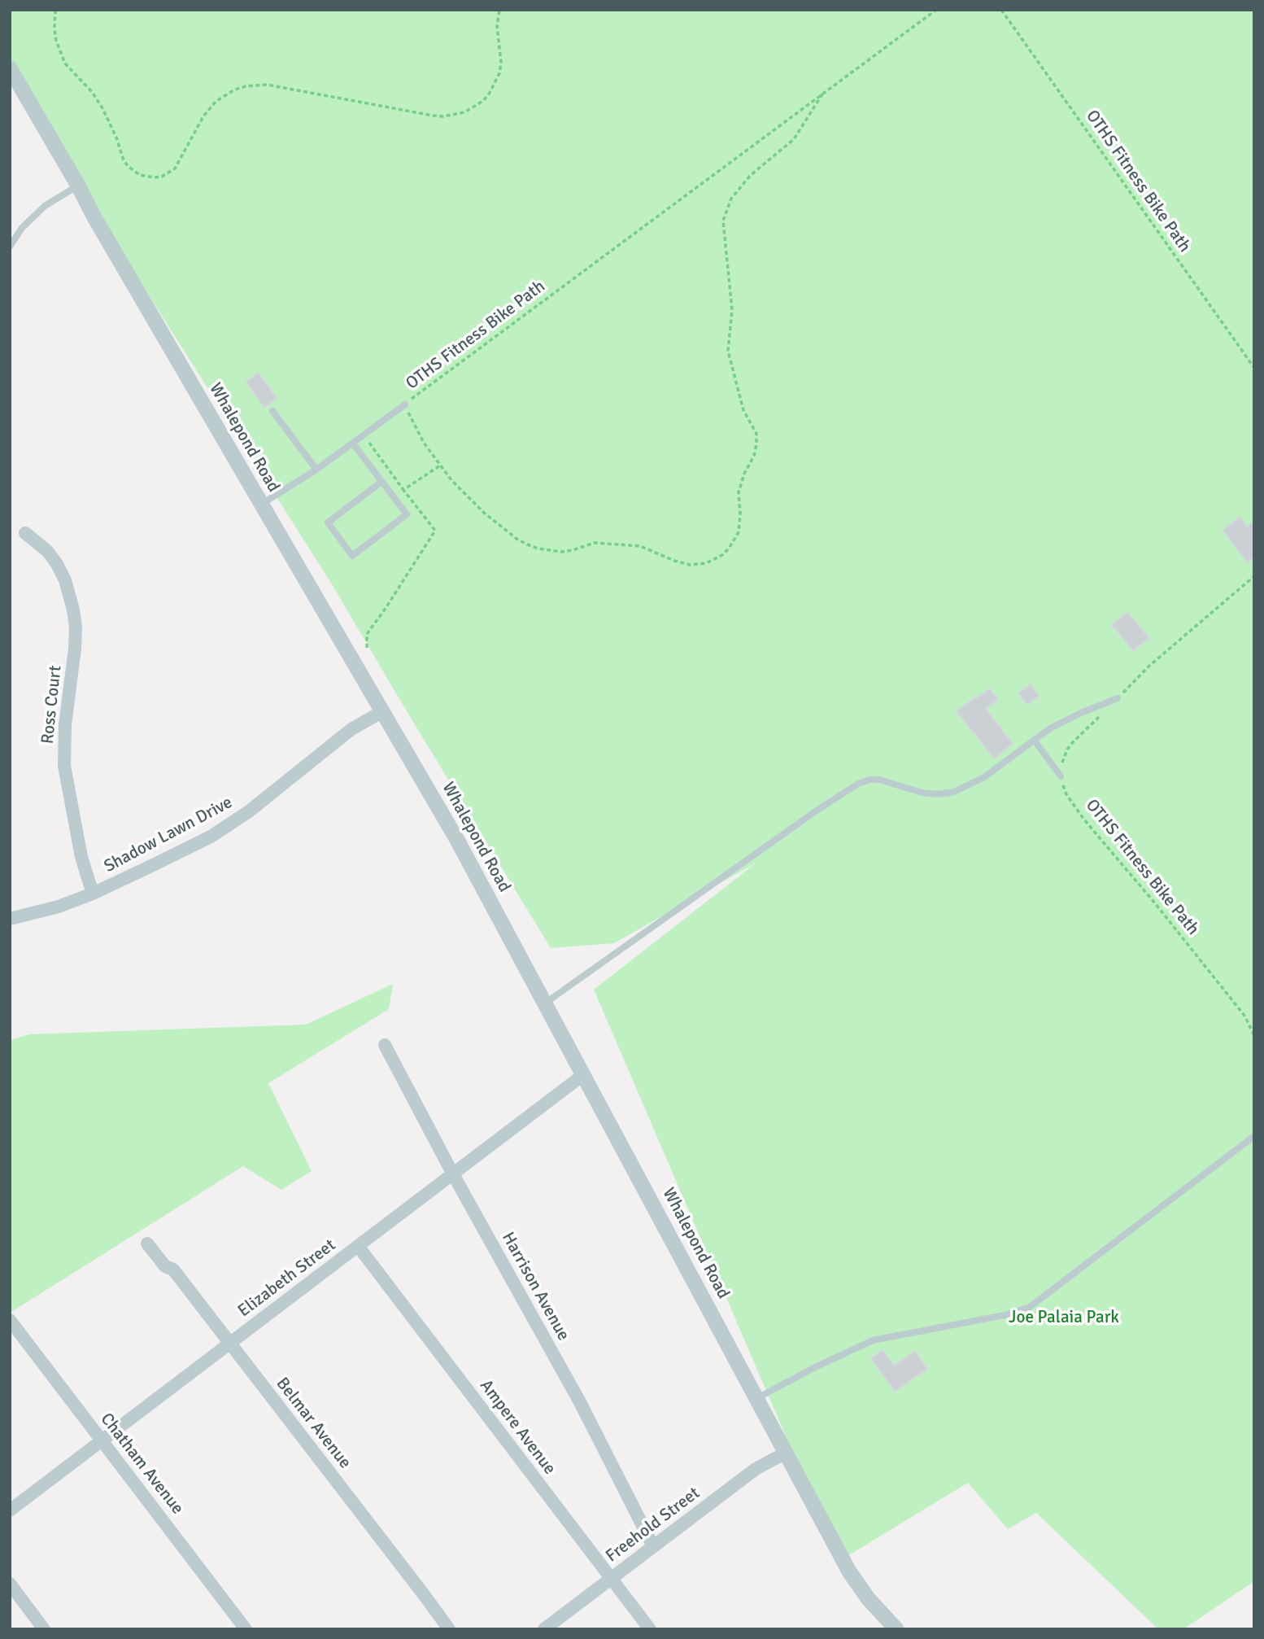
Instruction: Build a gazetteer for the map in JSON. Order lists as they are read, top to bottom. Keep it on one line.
{"streets":{"street":["Whalepond Road","Ross Court","Shadow Lawn Drive","Elizabeth Street","Harrison Avenue","Belmar Avenue","Ampere Avenue","Chatham Avenue","Freehold Street"],"path":["OTHS Fitness Bike Path"]},"crossings":[["Whalepond Road","Shadow Lawn Drive"],["Whalepond Road","Elizabeth Street"],["Whalepond Road","Freehold Street"],["Ross Court","Shadow Lawn Drive"],["Elizabeth Street","Harrison Avenue"],["Elizabeth Street","Belmar Avenue"],["Elizabeth Street","Ampere Avenue"],["Elizabeth Street","Chatham Avenue"],["Harrison Avenue","Freehold Street"],["Ampere Avenue","Freehold Street"]],"parks":["Joe Palaia Park"]}
